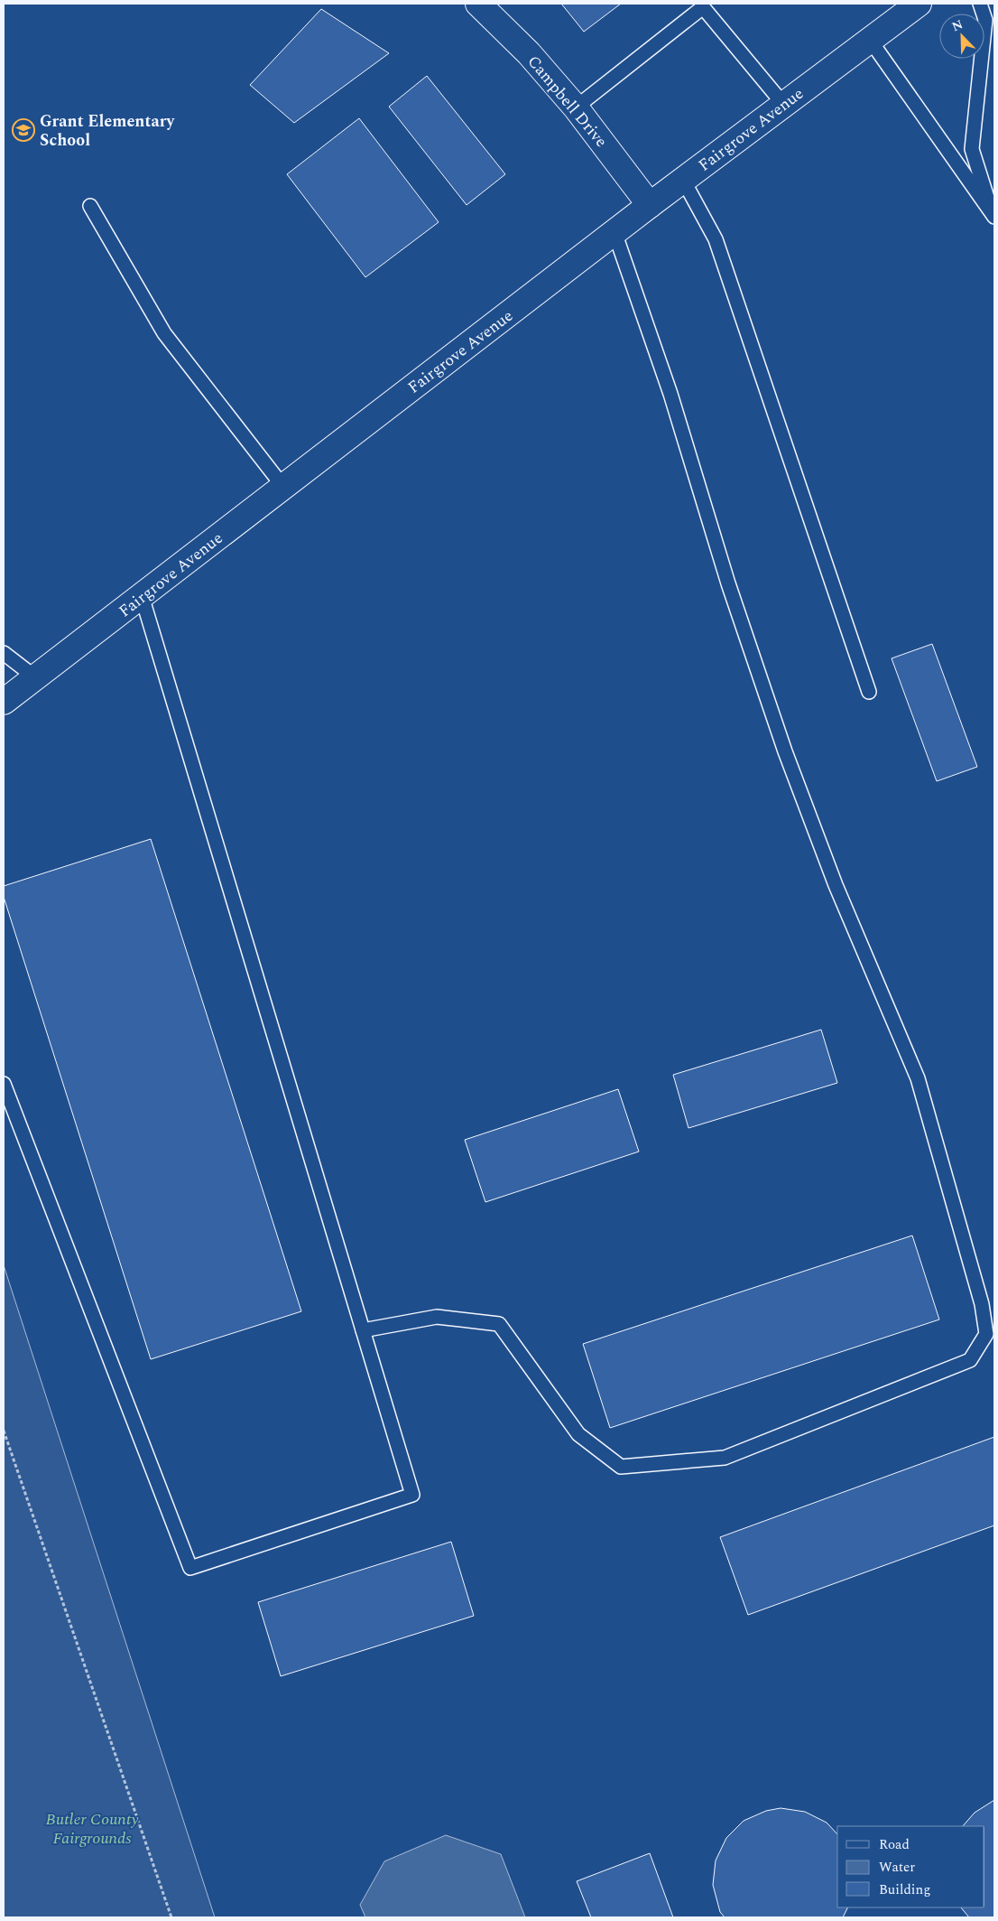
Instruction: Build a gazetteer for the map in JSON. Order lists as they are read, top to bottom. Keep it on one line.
{"streets":{"main road":["Campbell Drive","Fairgrove Avenue"]},"crossings":[["Campbell Drive","Fairgrove Avenue"]],"parks":["Butler County Fairgrounds"],"places":{"school or university":["Grant Elementary School"]},"legend":["Road","Water","Building"],"north":"top left"}
